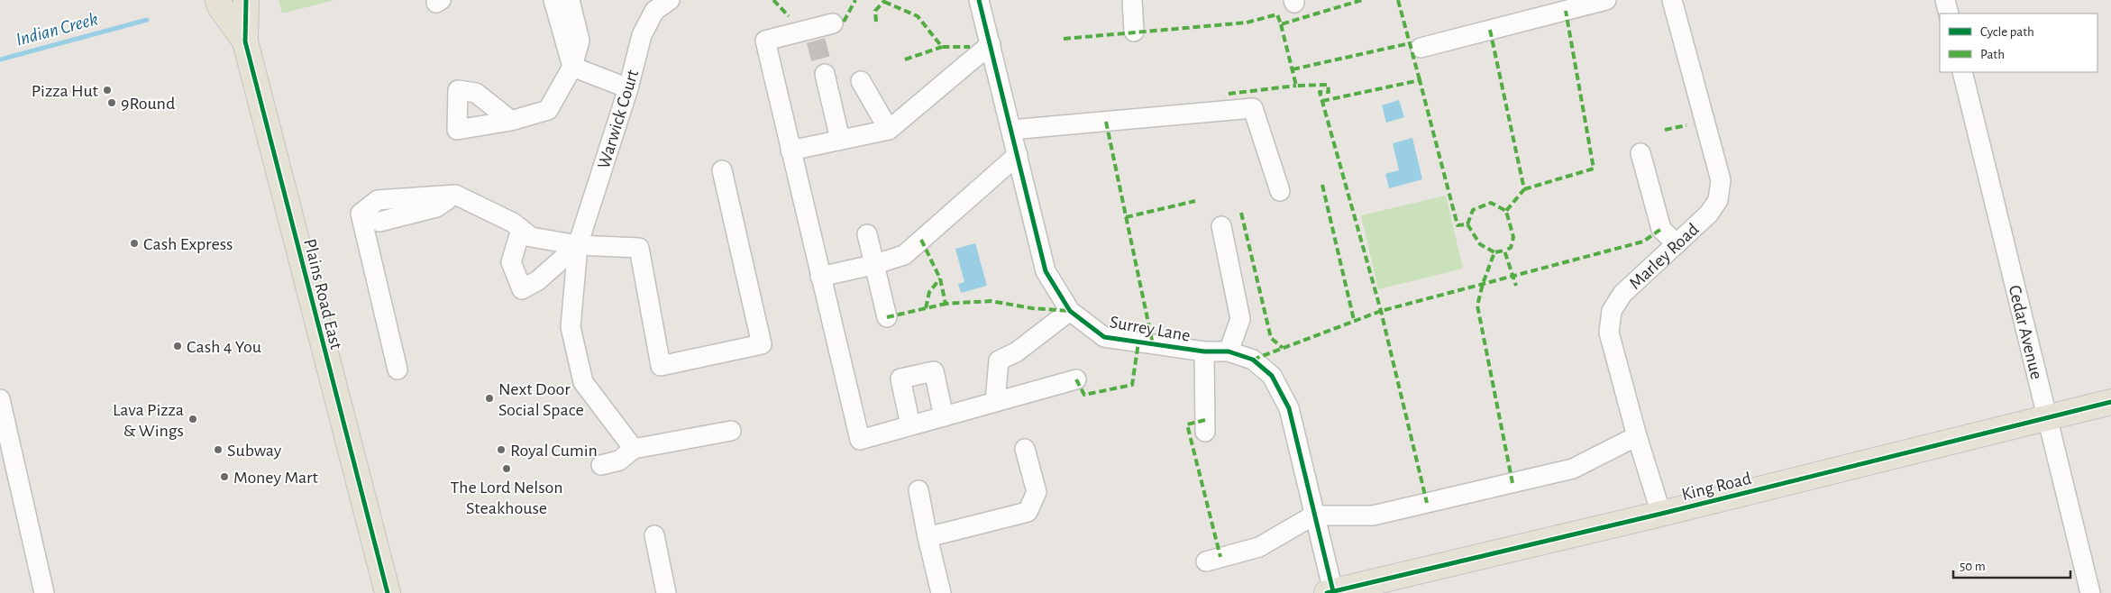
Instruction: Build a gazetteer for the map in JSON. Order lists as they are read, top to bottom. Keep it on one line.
{"streets":{"main road":["Plains Road East","King Road"],"street":["Warwick Court","Marley Road","Surrey Lane","Cedar Avenue"]},"crossings":[["Marley Road","King Road"],["Surrey Lane","King Road"],["Cedar Avenue","King Road"]],"water":["Indian Creek"],"places":["Pizza Hut","9Round","Cash Express","Cash 4 You","Next Door Social Space","Lava Pizza & Wings","Subway","Royal Cumin","The Lord Nelson Steakhouse","Money Mart"],"legend":["Cycle path","Path"],"scale_bar":"50 m"}
